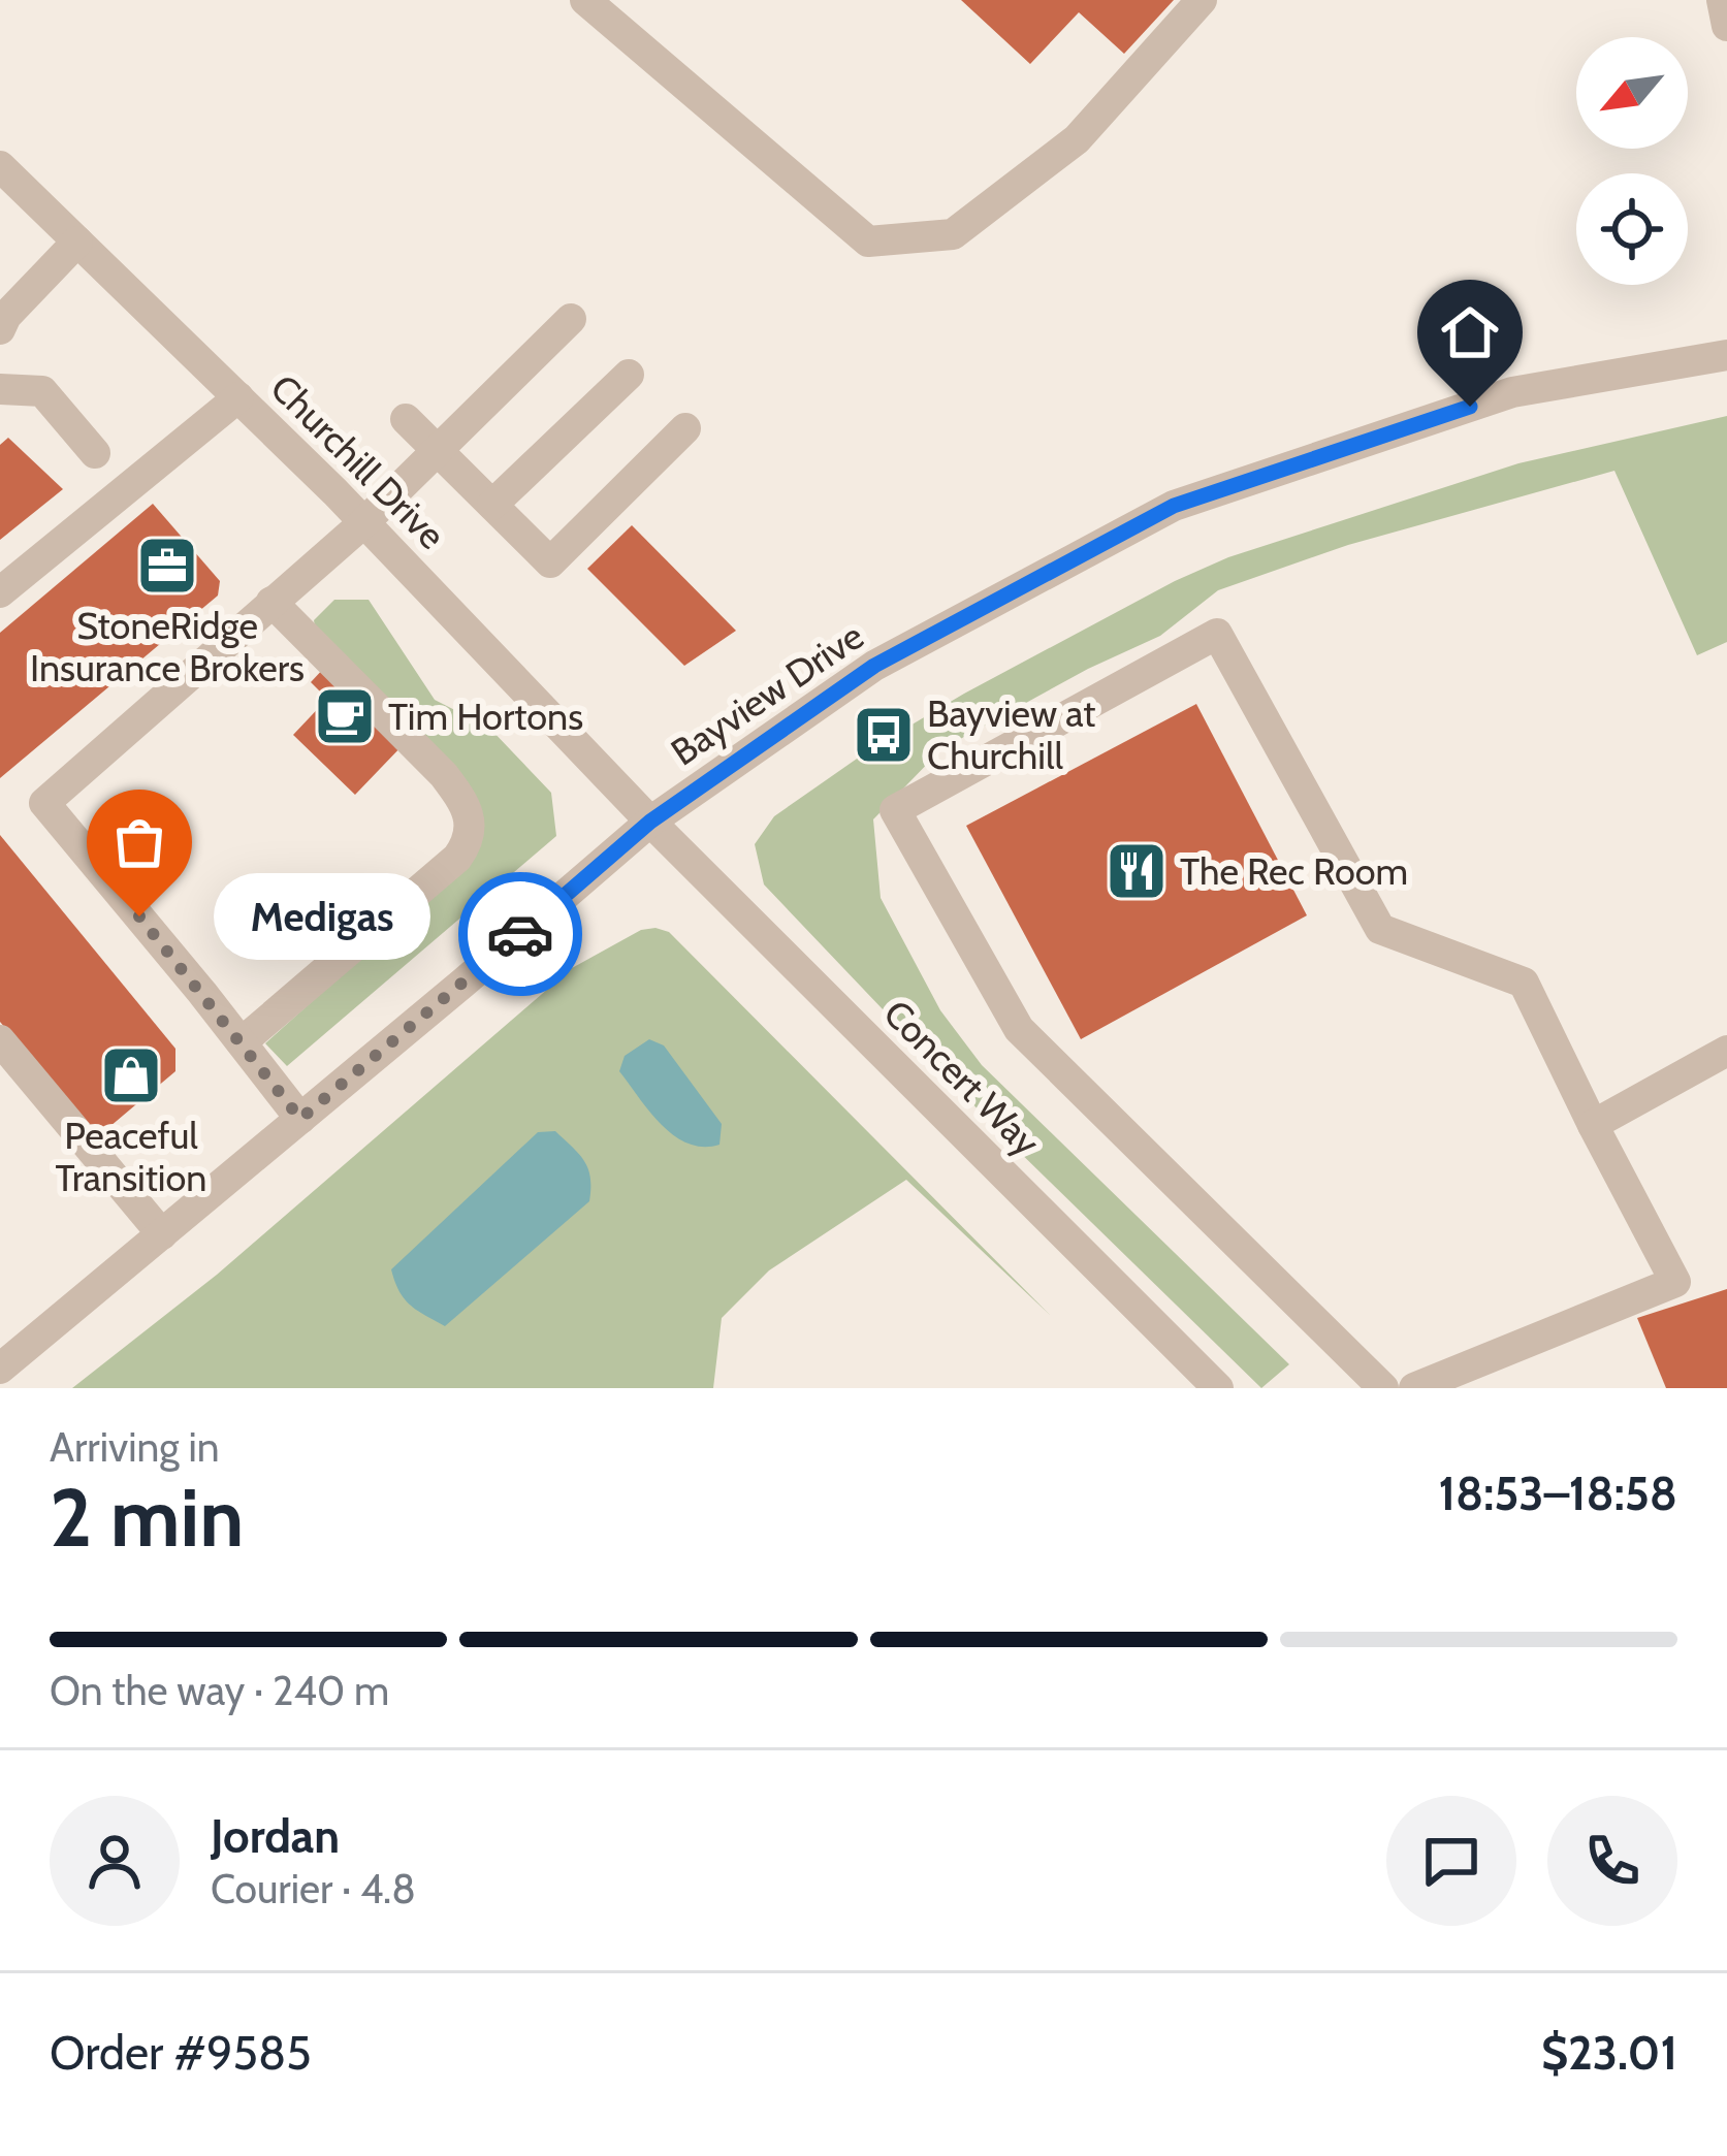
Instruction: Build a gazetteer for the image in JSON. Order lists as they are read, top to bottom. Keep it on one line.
{"streets":{"street":["Churchill Drive","Bayview Drive","Concert Way"]},"crossings":[["Churchill Drive","Bayview Drive"],["Churchill Drive","Concert Way"],["Bayview Drive","Concert Way"]],"places":{"office":["StoneRidge Insurance Brokers"],"cafe":["Tim Hortons"],"bus stop":["Bayview at Churchill"],"restaurant":["The Rec Room"],"other":["Medigas"],"shop":["Peaceful Transition"]},"north":"bottom left","page":{"bubble":"Medigas","heading":["2 min","Arriving in","18:53–18:58"],"panel":["Jordan","Courier · 4.8","Order #9585","$23.01"],"bar":"On the way · 240 m"}}
